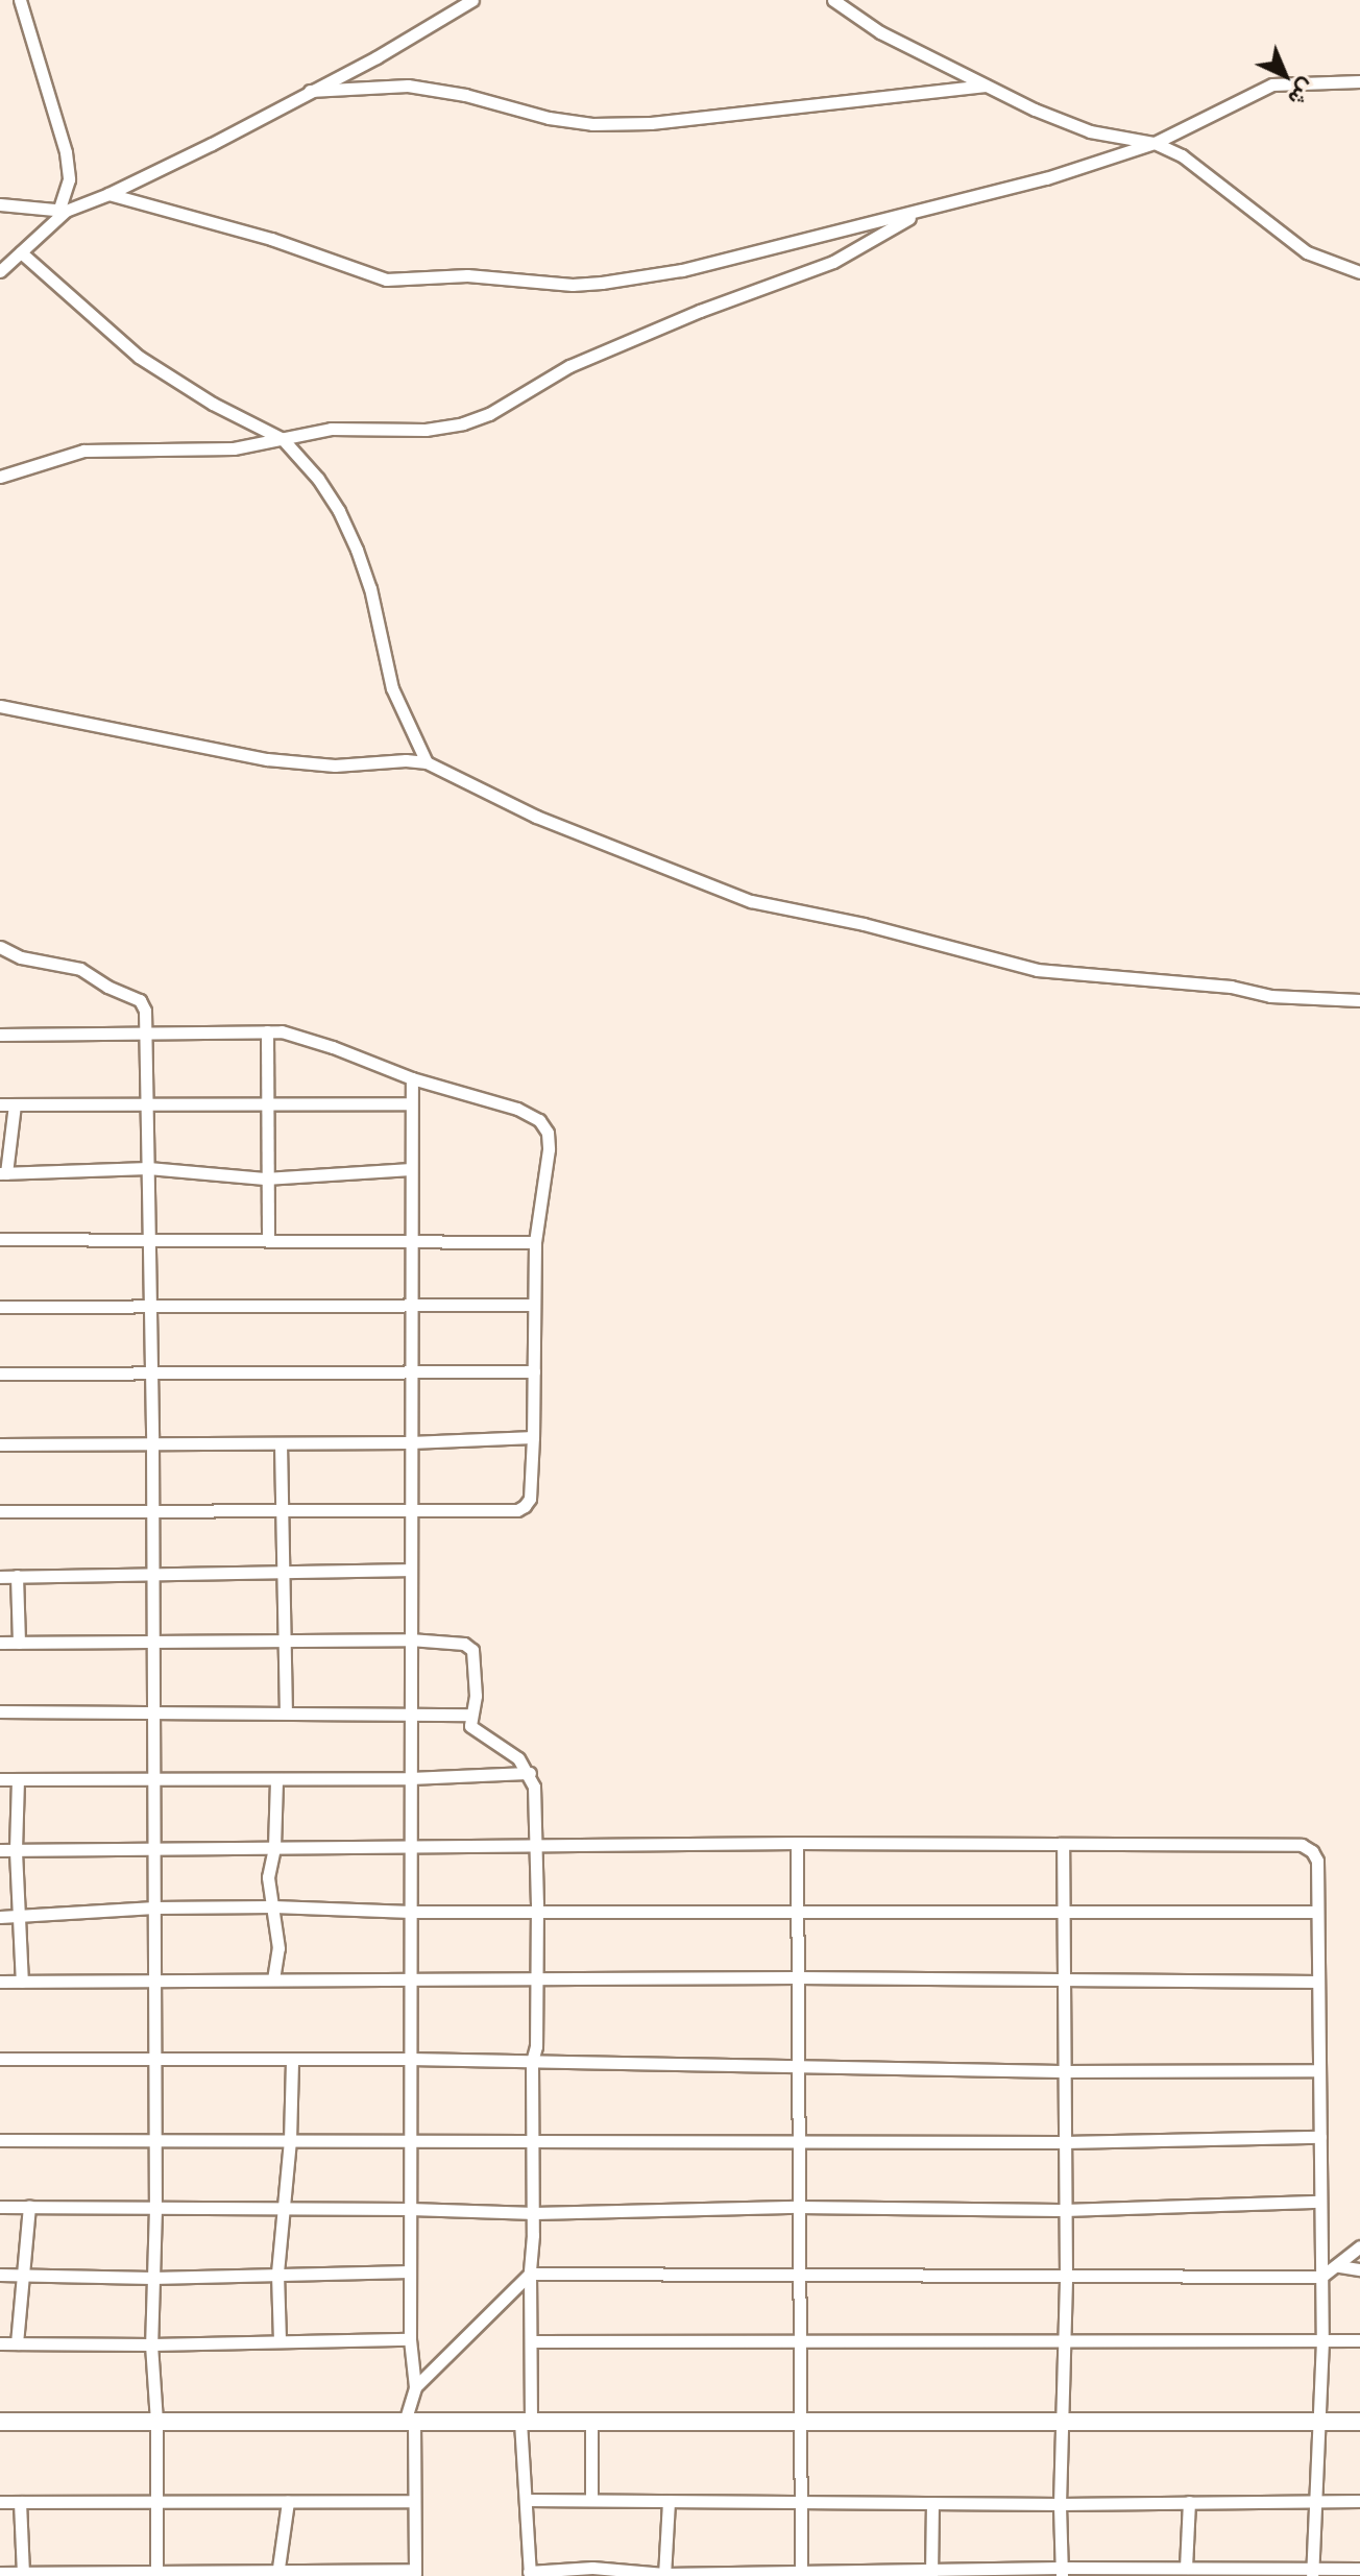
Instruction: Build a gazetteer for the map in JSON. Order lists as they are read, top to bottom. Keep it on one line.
{"north":"bottom right"}
